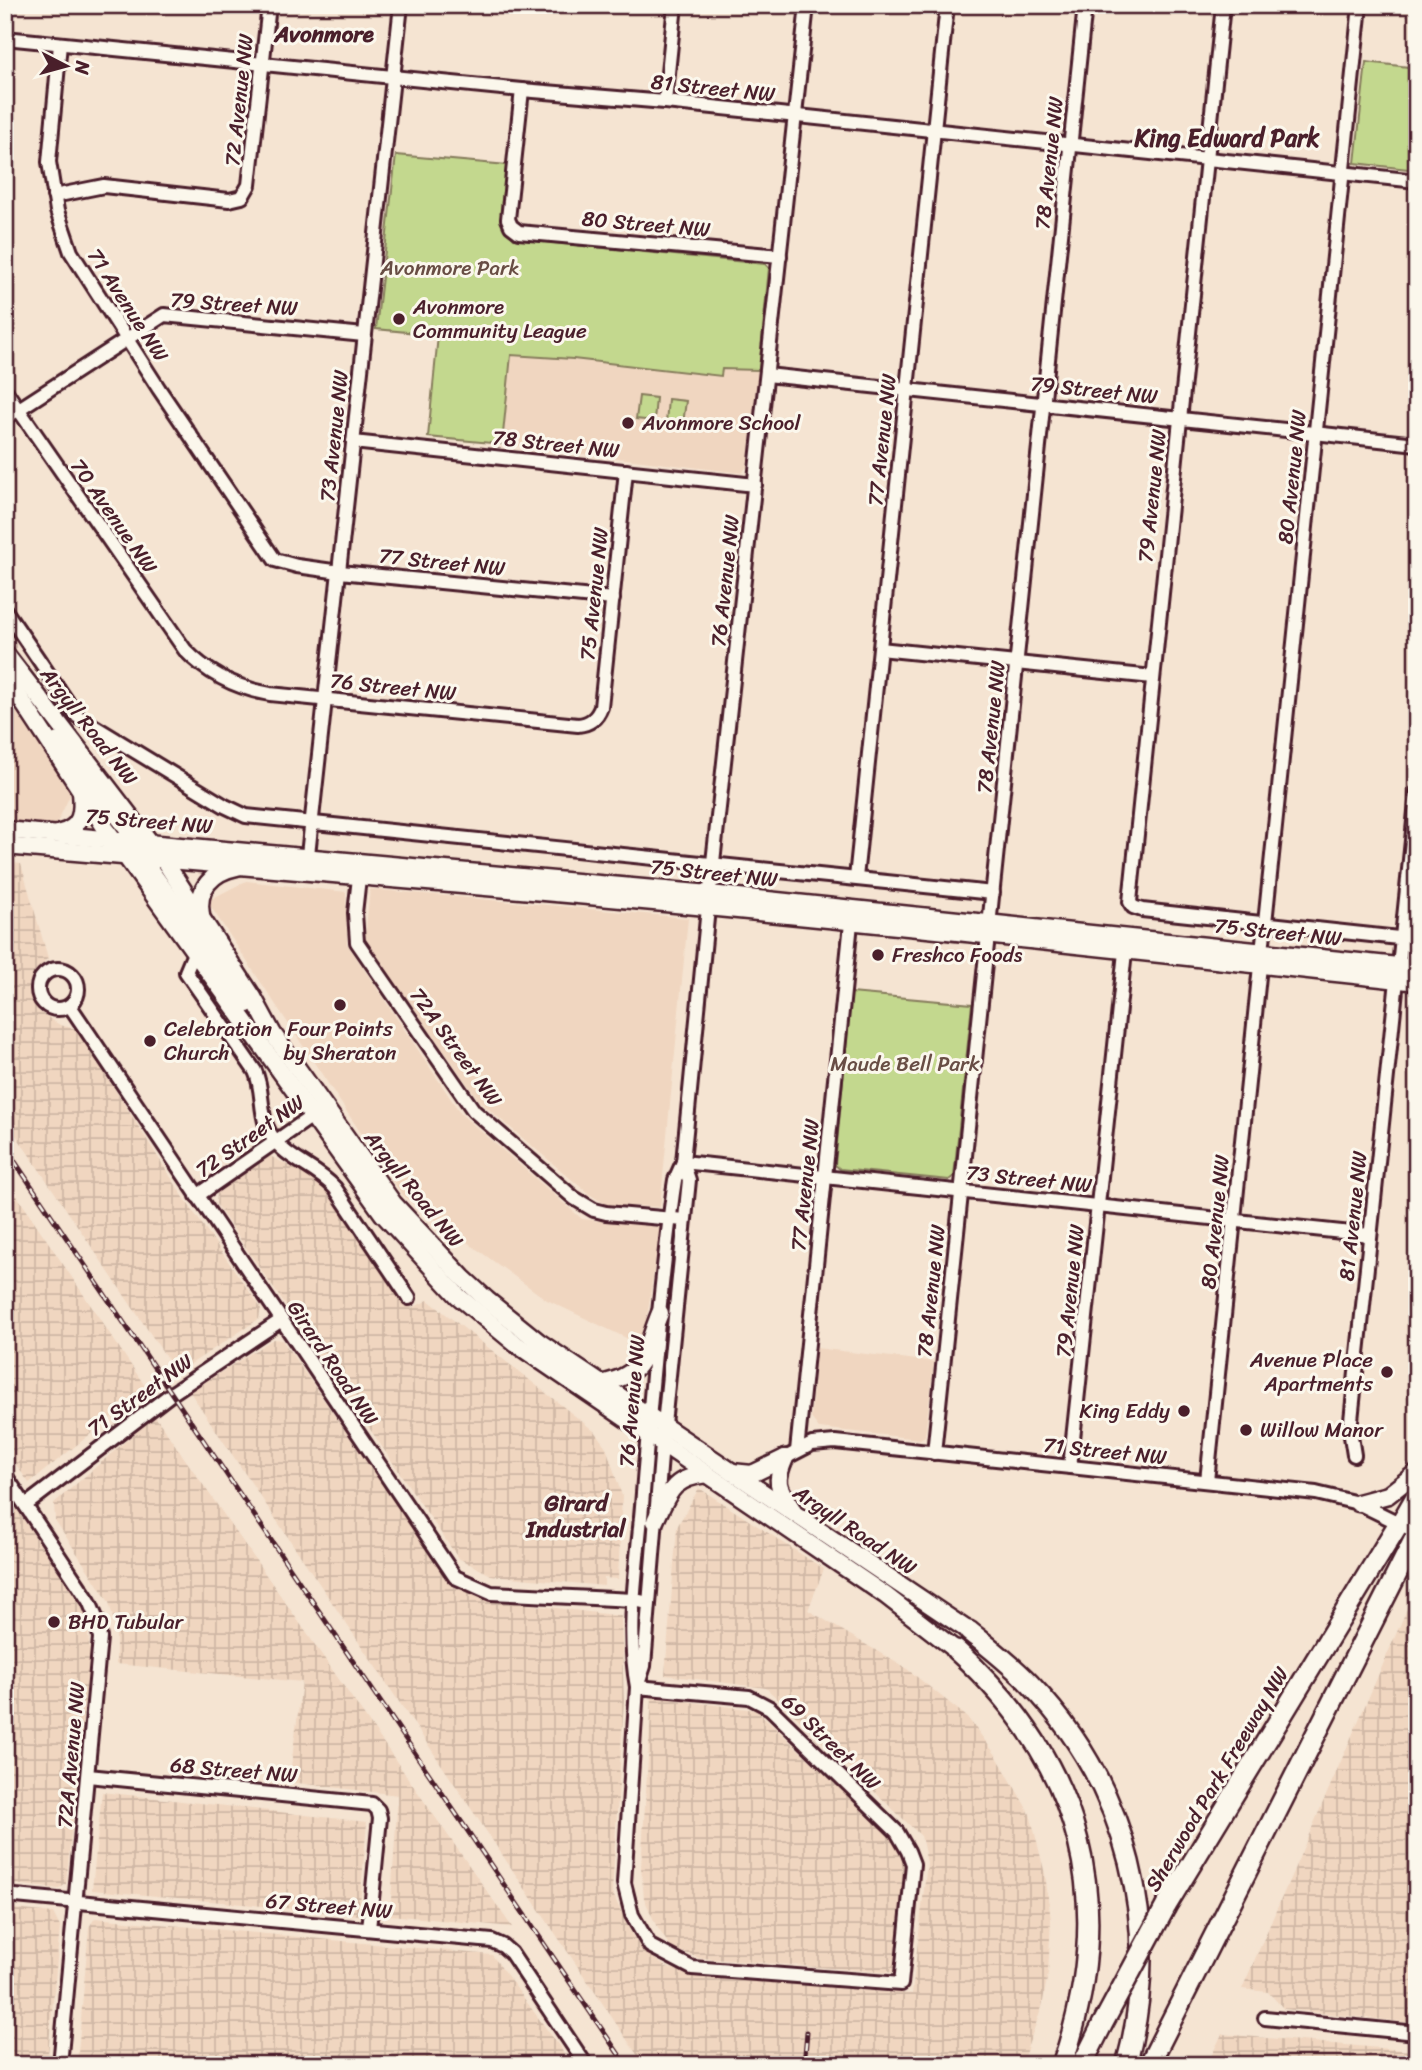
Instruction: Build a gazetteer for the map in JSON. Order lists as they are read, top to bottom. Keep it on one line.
{"streets":{"highway":["Sherwood Park Freeway NW"],"main road":["Argyll Road NW","75 Street NW"],"street":["81 Street NW","72 Avenue NW","78 Avenue NW","80 Street NW","79 Street NW","71 Avenue NW","73 Avenue NW","77 Avenue NW","78 Street NW","80 Avenue NW","79 Avenue NW","70 Avenue NW","77 Street NW","76 Avenue NW","75 Avenue NW","76 Street NW","72A Street NW","72 Street NW","73 Street NW","81 Avenue NW","Girard Road NW","71 Street NW","69 Street NW","72A Avenue NW","68 Street NW","67 Street NW"]},"crossings":[["81 Street NW","72 Avenue NW"],["81 Street NW","78 Avenue NW"],["81 Street NW","80 Street NW"],["81 Street NW","71 Avenue NW"],["81 Street NW","73 Avenue NW"],["81 Street NW","77 Avenue NW"],["81 Street NW","80 Avenue NW"],["81 Street NW","79 Avenue NW"],["81 Street NW","76 Avenue NW"],["72 Avenue NW","71 Avenue NW"],["78 Avenue NW","79 Street NW"],["78 Avenue NW","75 Street NW"],["78 Avenue NW","73 Street NW"],["78 Avenue NW","71 Street NW"],["80 Street NW","76 Avenue NW"],["79 Street NW","71 Avenue NW"],["79 Street NW","73 Avenue NW"],["79 Street NW","77 Avenue NW"],["79 Street NW","80 Avenue NW"],["79 Street NW","79 Avenue NW"],["79 Street NW","70 Avenue NW"],["79 Street NW","76 Avenue NW"],["71 Avenue NW","77 Street NW"],["73 Avenue NW","78 Street NW"],["73 Avenue NW","77 Street NW"],["73 Avenue NW","76 Street NW"],["73 Avenue NW","75 Street NW"],["77 Avenue NW","75 Street NW"],["77 Avenue NW","73 Street NW"],["77 Avenue NW","71 Street NW"],["78 Street NW","76 Avenue NW"],["78 Street NW","75 Avenue NW"],["80 Avenue NW","75 Street NW"],["80 Avenue NW","73 Street NW"],["80 Avenue NW","71 Street NW"],["79 Avenue NW","75 Street NW"],["79 Avenue NW","73 Street NW"],["79 Avenue NW","71 Street NW"],["70 Avenue NW","76 Street NW"],["77 Street NW","75 Avenue NW"],["76 Avenue NW","Argyll Road NW"],["76 Avenue NW","75 Street NW"],["76 Avenue NW","72A Street NW"],["76 Avenue NW","73 Street NW"],["76 Avenue NW","Girard Road NW"],["76 Avenue NW","69 Street NW"],["75 Avenue NW","76 Street NW"],["Argyll Road NW","75 Street NW"],["Argyll Road NW","72 Street NW"],["75 Street NW","72A Street NW"],["75 Street NW","81 Avenue NW"],["72 Street NW","Girard Road NW"],["73 Street NW","81 Avenue NW"],["Girard Road NW","71 Street NW"],["71 Street NW","72A Avenue NW"],["71 Street NW","Sherwood Park Freeway NW"],["72A Avenue NW","68 Street NW"],["72A Avenue NW","67 Street NW"],["68 Street NW","67 Street NW"]],"districts":["Avonmore","King Edward Park","Girard Industrial"],"parks":["Avonmore Park","Maude Bell Park"],"places":["Avonmore Community League","Avonmore School","Freshco Foods","Four Points by Sheraton","Celebration Church","Avenue Place Apartments","King Eddy","Willow Manor","BHD Tubular"],"north":"right"}
